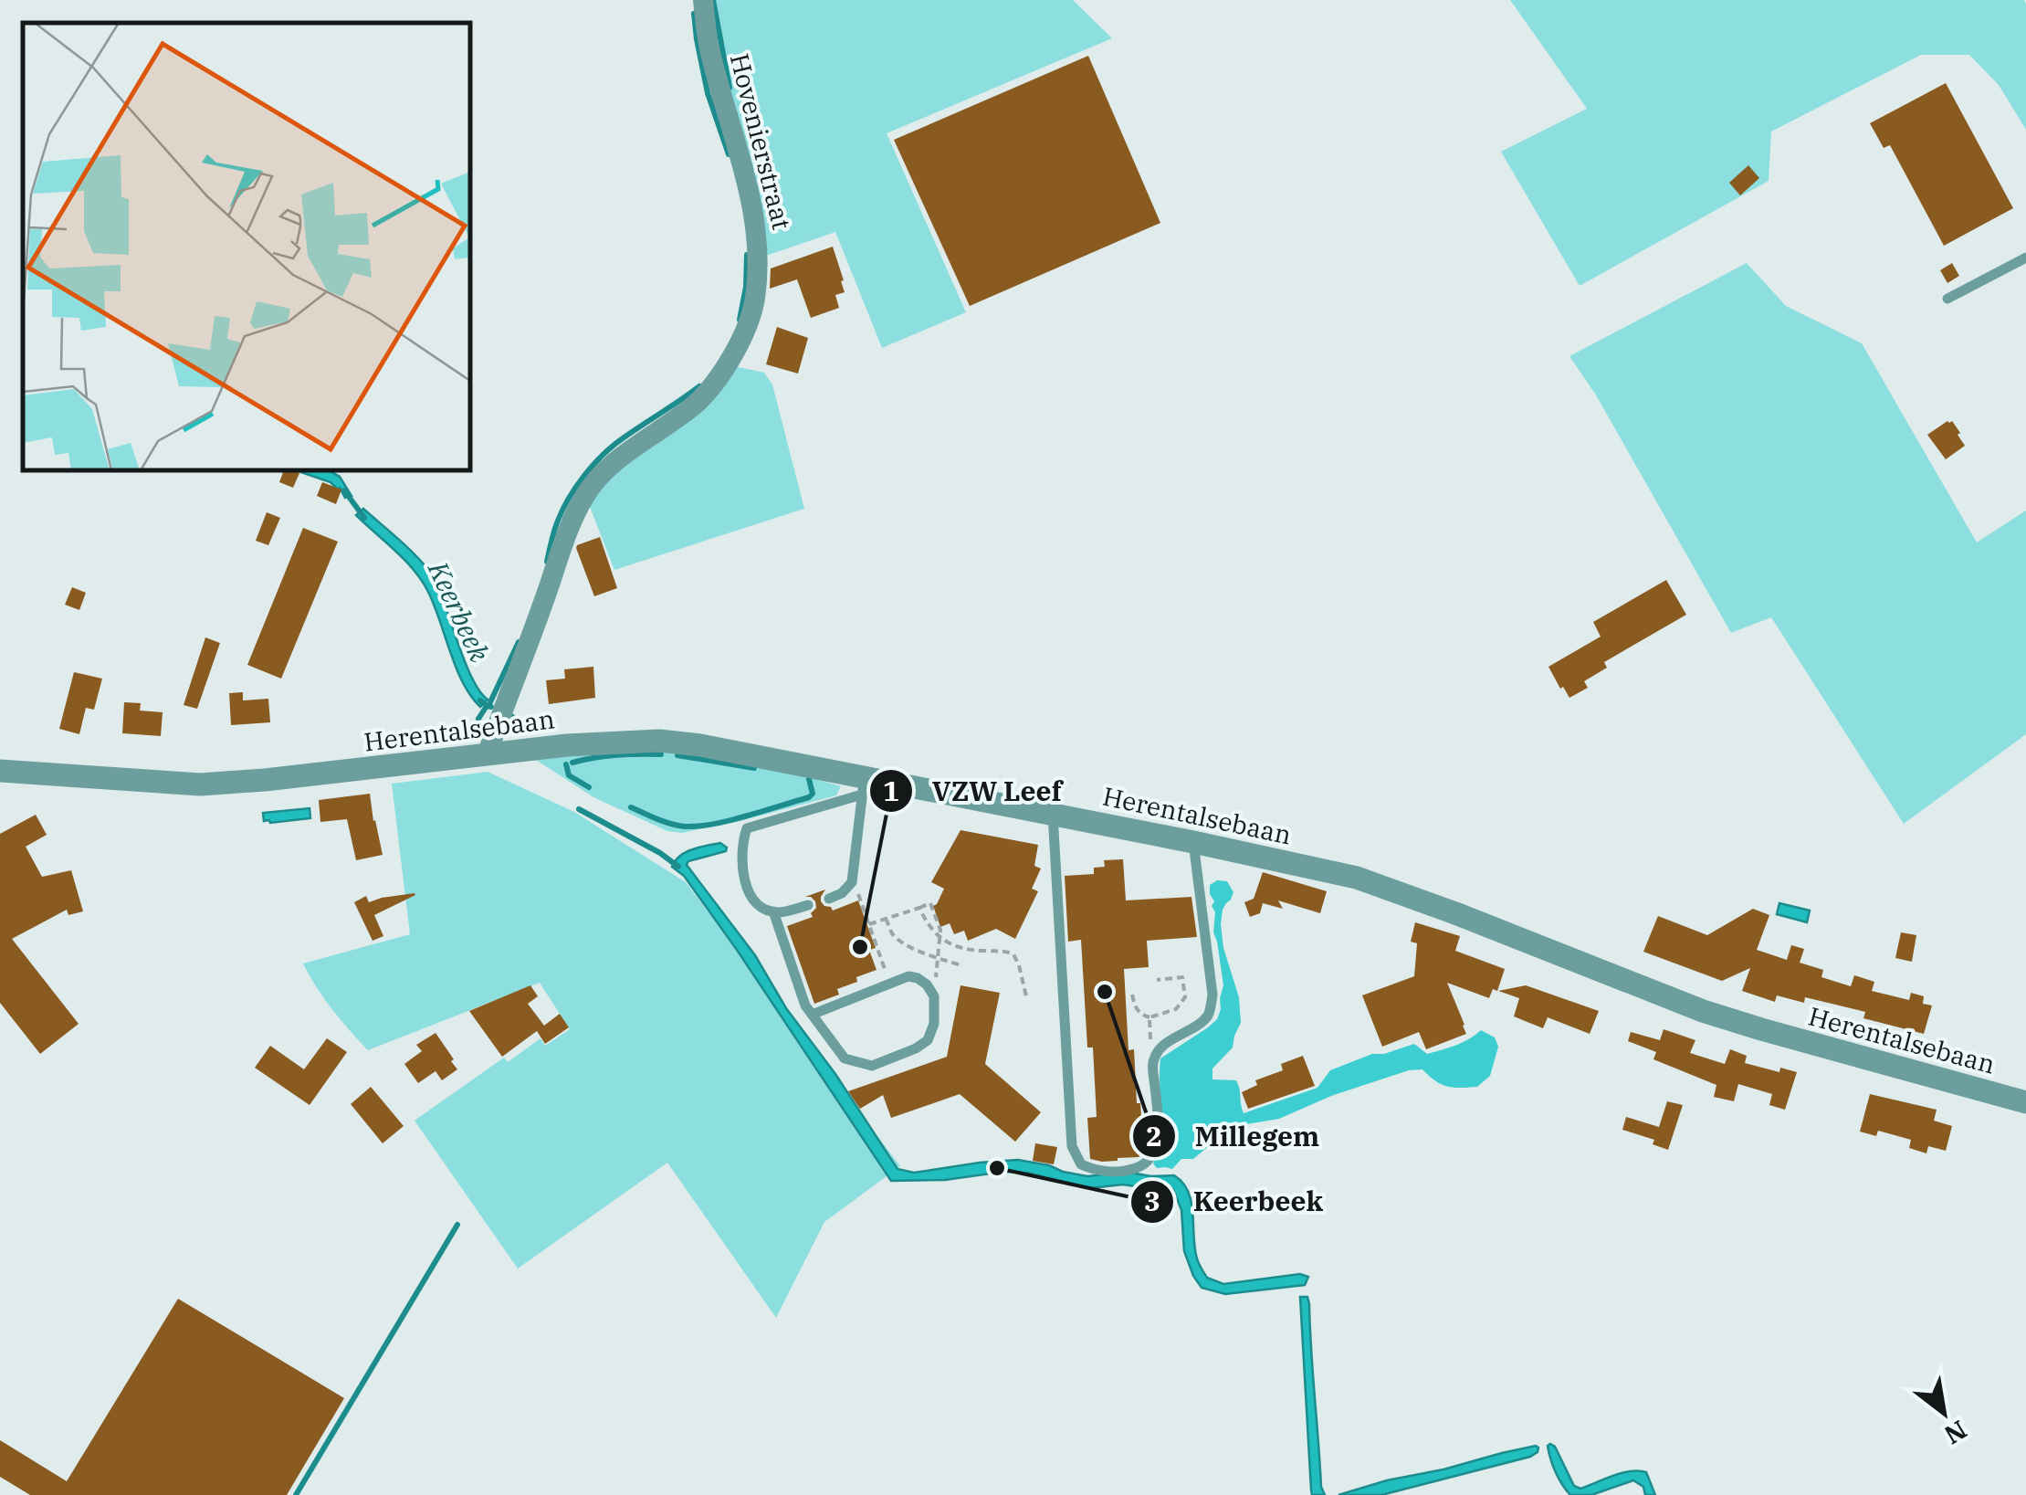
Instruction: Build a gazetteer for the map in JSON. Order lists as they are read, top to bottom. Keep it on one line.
{"streets":{"street":["Hovenierstraat","Herentalsebaan"]},"crossings":[["Hovenierstraat","Herentalsebaan"]],"water":["Keerbeek"],"places":["VZW Leef","Millegem","Keerbeek"],"north":"bottom right"}
